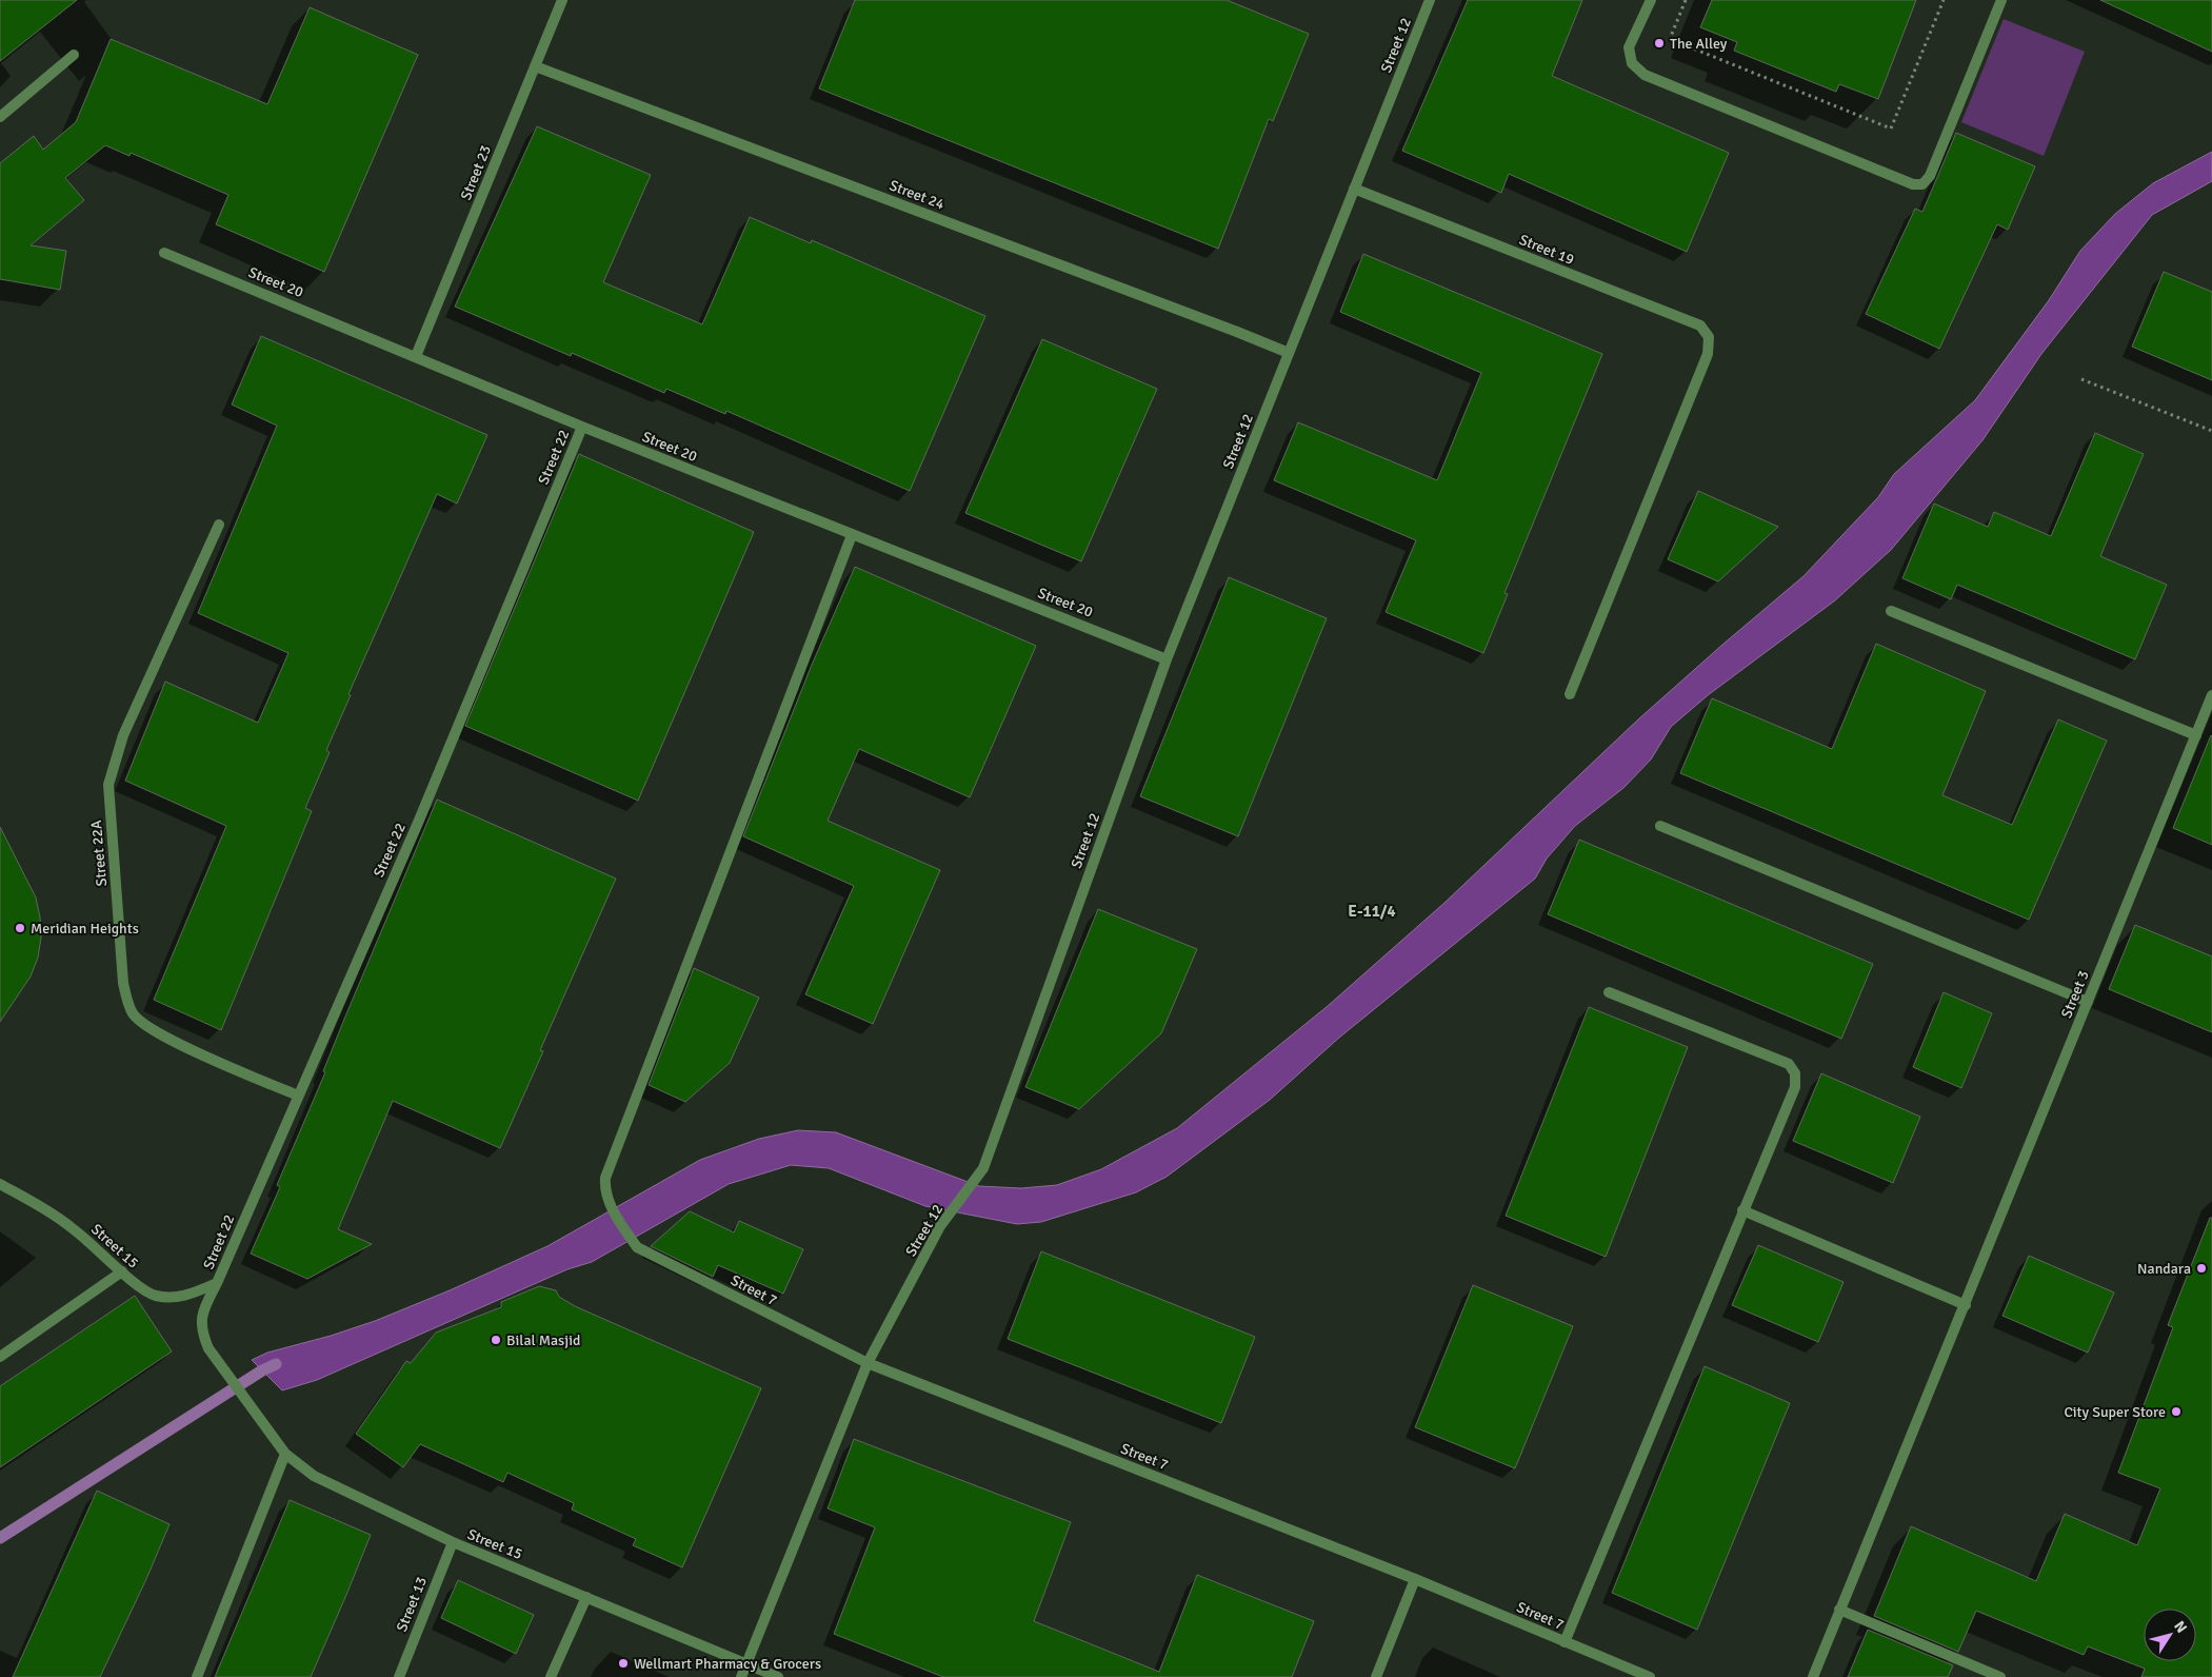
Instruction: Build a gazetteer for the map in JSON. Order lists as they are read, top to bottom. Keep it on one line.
{"streets":{"street":["Street 12","Street 23","Street 24","Street 19","Street 20","Street 22","Street 22A","Street 3","Street 15","Street 7","Street 13"]},"crossings":[["Street 12","Street 24"],["Street 12","Street 19"],["Street 12","Street 20"],["Street 12","Street 15"],["Street 12","Street 7"],["Street 23","Street 24"],["Street 23","Street 20"],["Street 20","Street 22"],["Street 20","Street 7"],["Street 22","Street 22A"],["Street 22","Street 15"],["Street 15","Street 13"]],"districts":["E-11/4"],"places":["The Alley","Meridian Heights","Nandara","Bilal Masjid","City Super Store","Wellmart Pharmacy & Grocers"],"north":"top right"}
